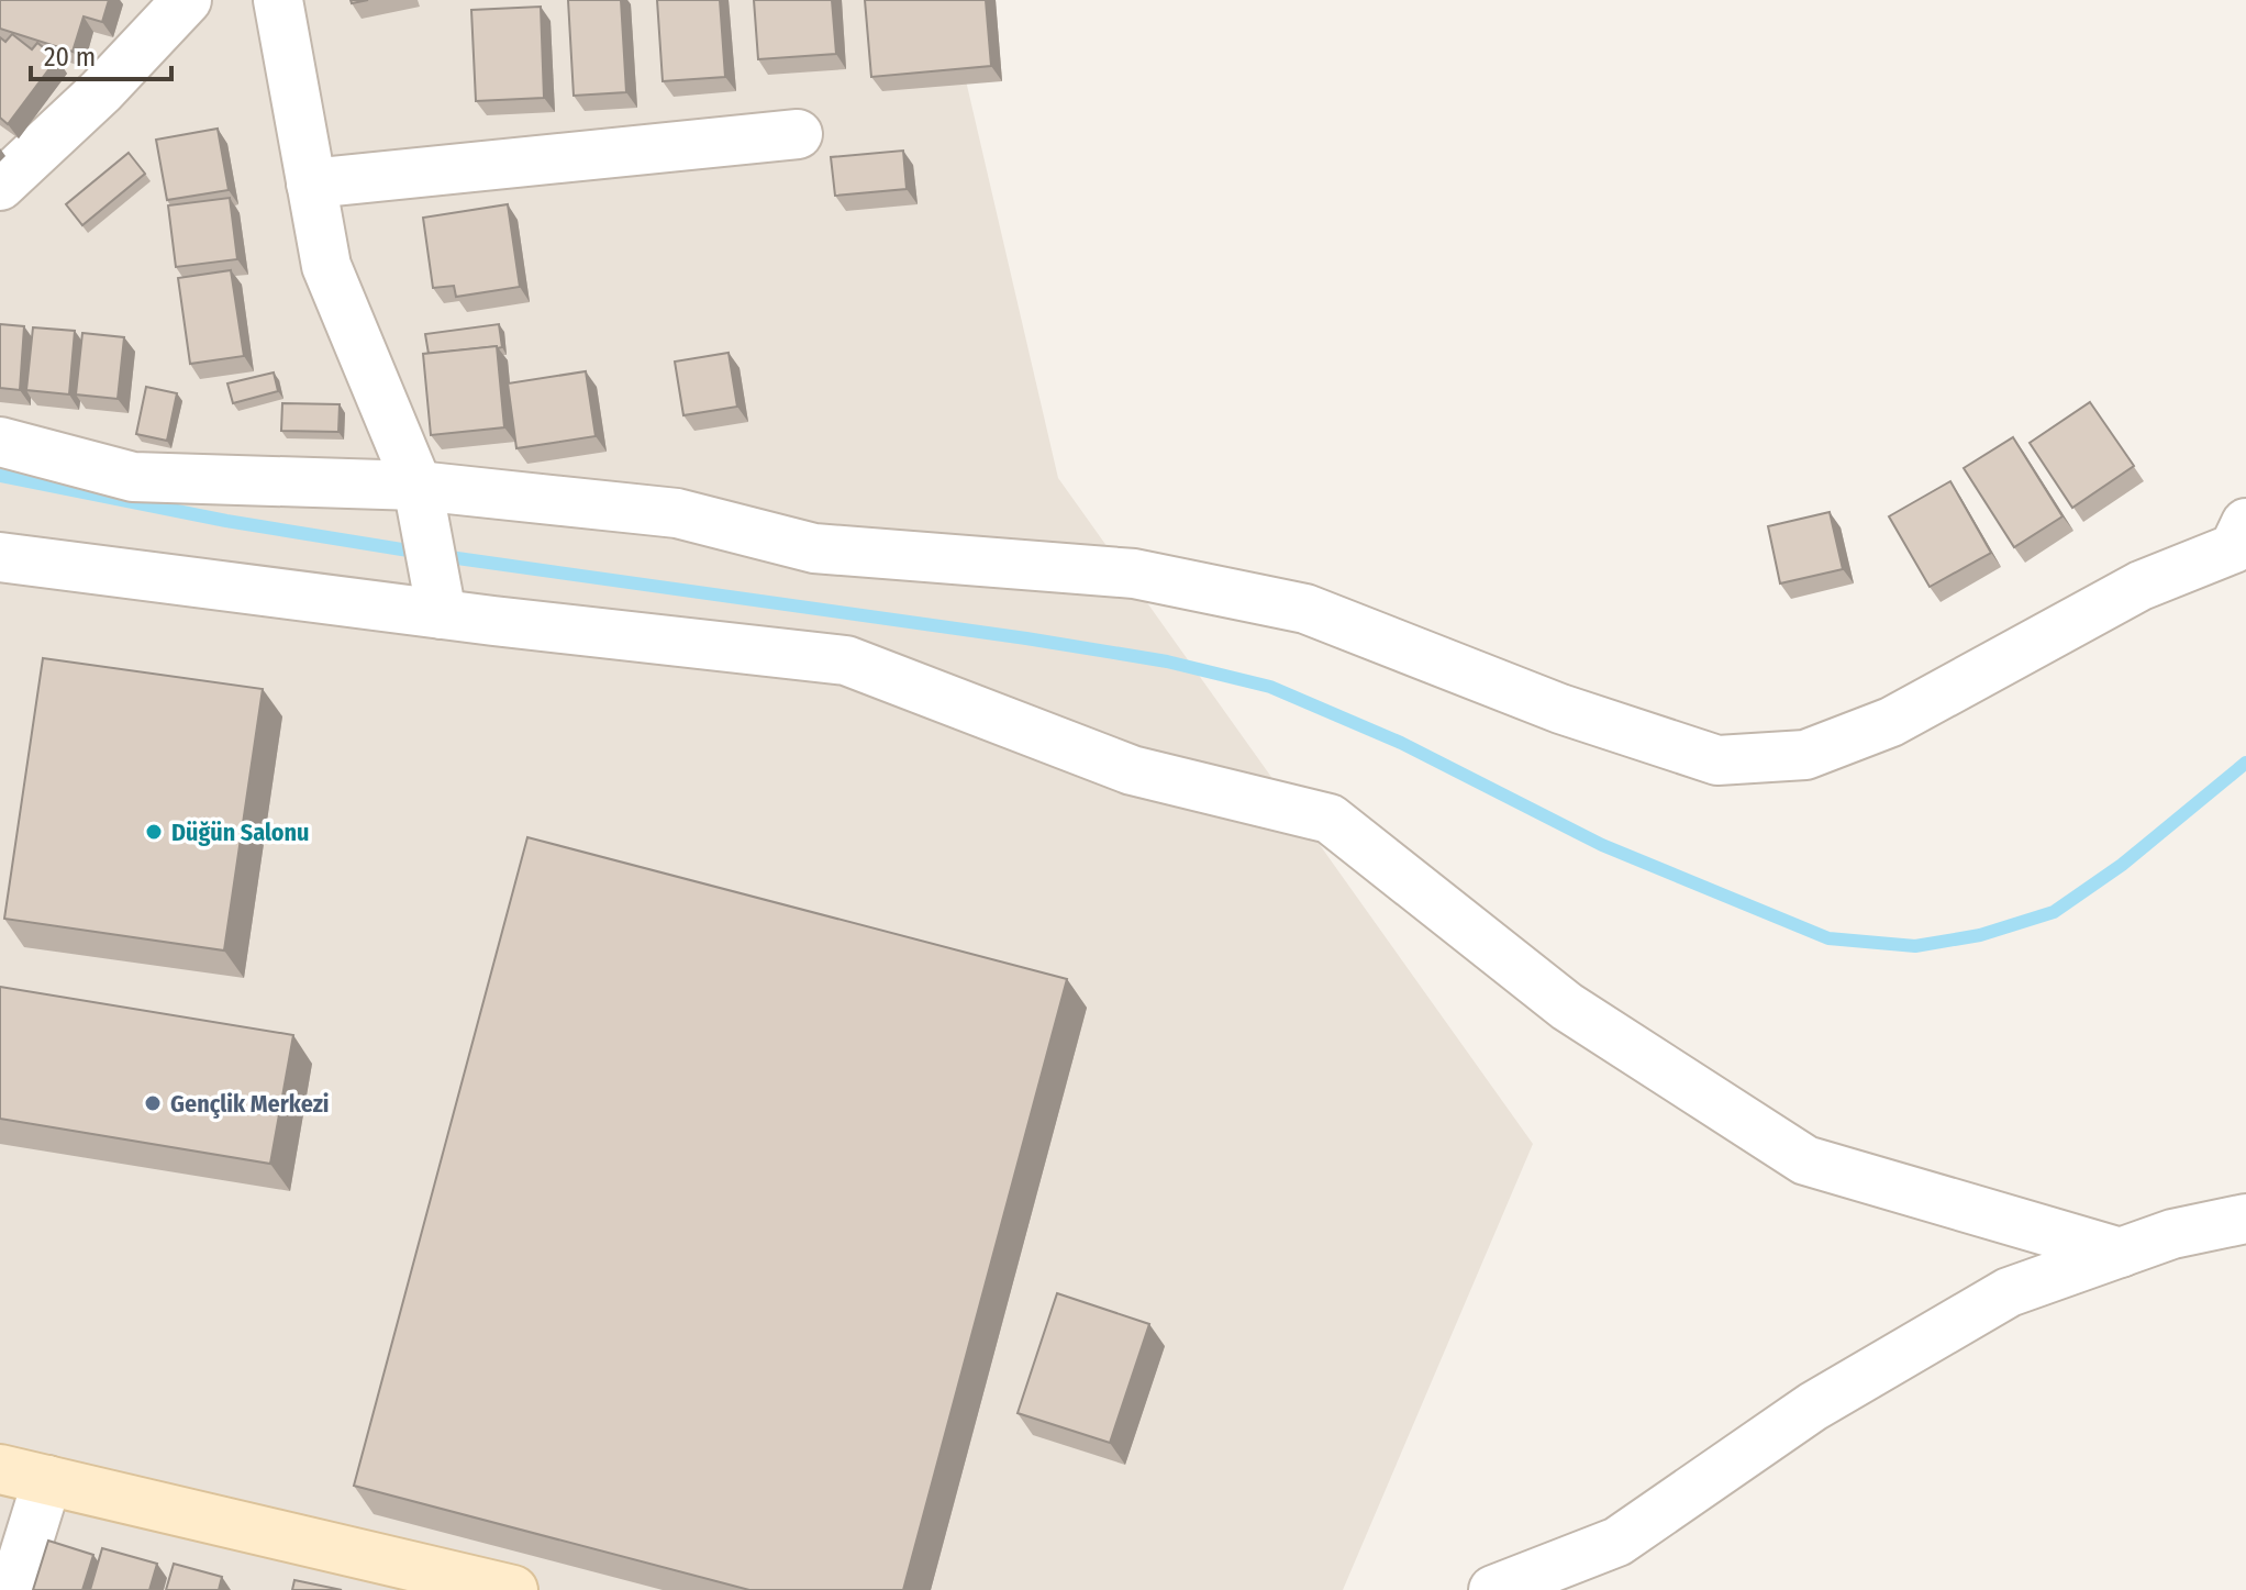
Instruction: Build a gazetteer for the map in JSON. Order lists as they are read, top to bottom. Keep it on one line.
{"places":["Düğün Salonu","Gençlik Merkezi"],"scale_bar":"20 m"}
